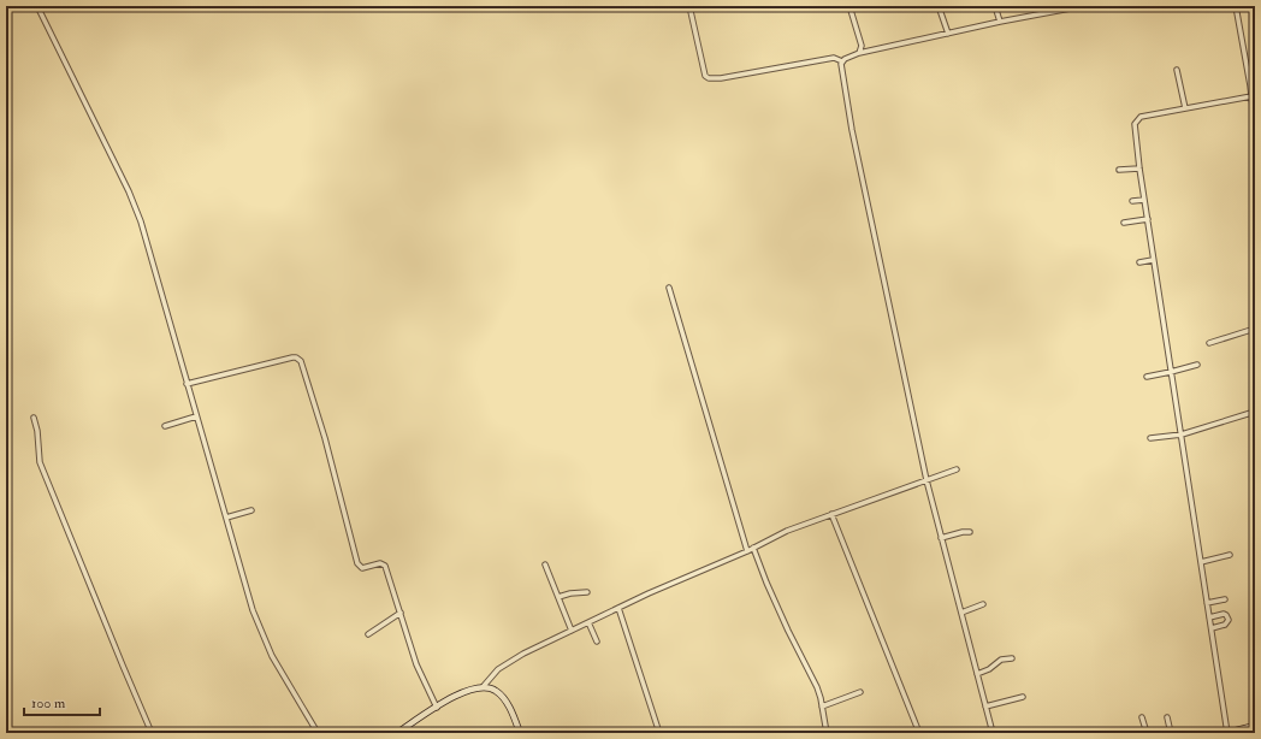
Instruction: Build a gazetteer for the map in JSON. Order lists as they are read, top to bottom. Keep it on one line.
{"scale_bar":"100 m"}
